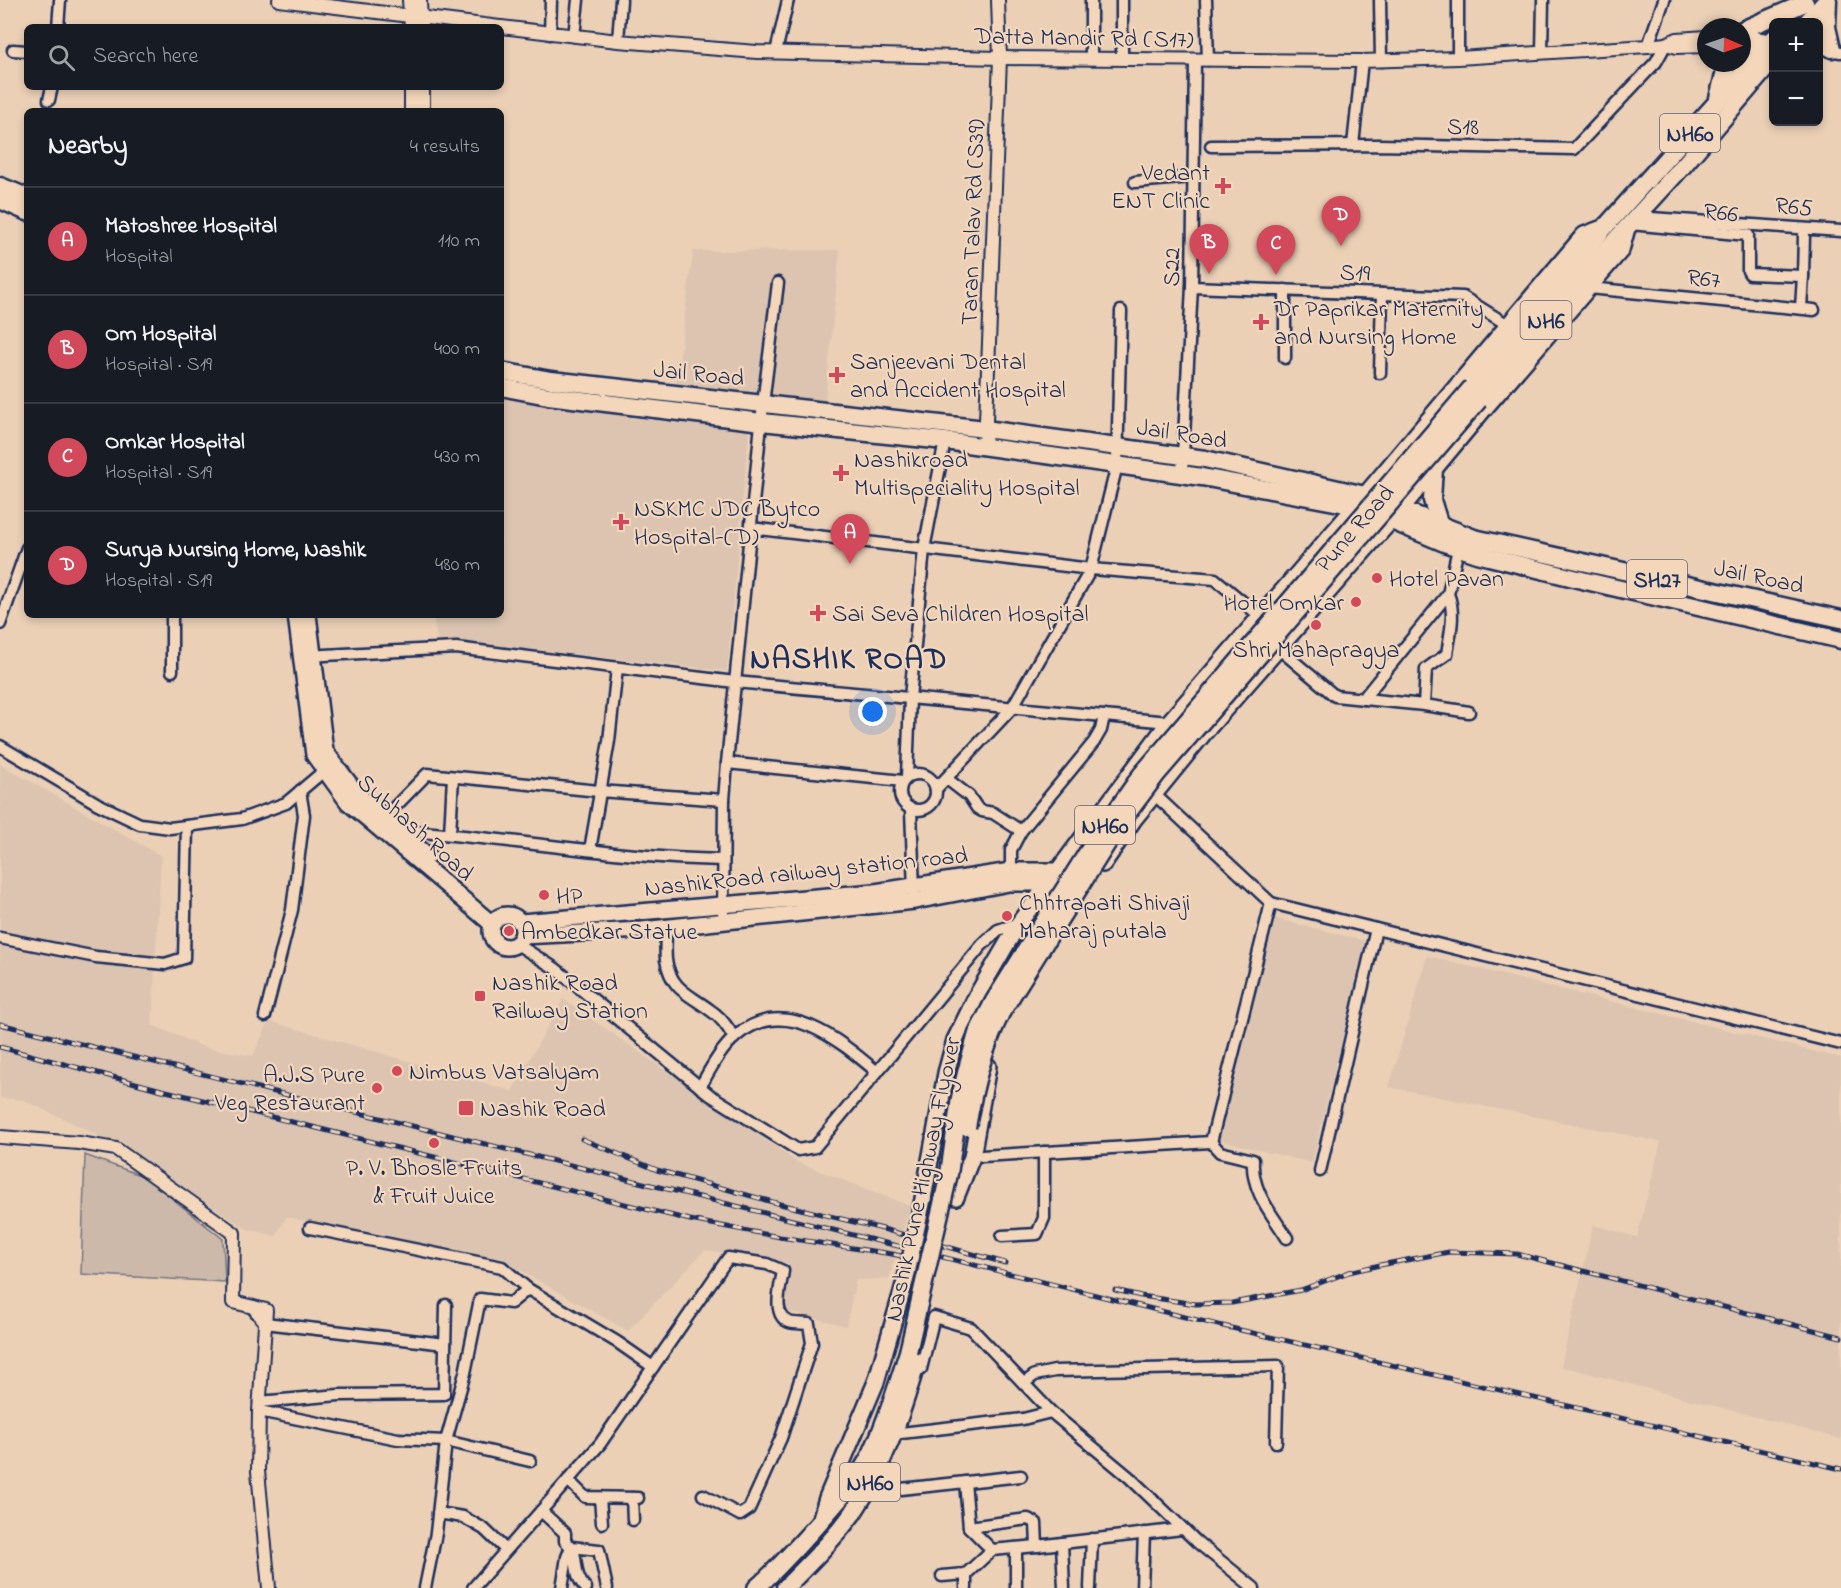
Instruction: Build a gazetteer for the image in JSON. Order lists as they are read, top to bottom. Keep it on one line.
{"streets":{"main road":["NH60","NH6","Jail Road","Pune Road","SH27","Subhash Road","NashikRoad railway station road","Nashik Pune Highway Flyover"],"street":["Datta Mandir Rd (S17)","S18","R65","R66","Taran Talav Rd (S39)","S22","S19","R67"]},"crossings":[["Datta Mandir Rd (S17)","S18"],["Datta Mandir Rd (S17)","Taran Talav Rd (S39)"],["Datta Mandir Rd (S17)","S22"],["NH60","Nashik Pune Highway Flyover"],["R65","R66"],["R65","NH6"],["R65","Pune Road"],["R65","Nashik Pune Highway Flyover"],["Taran Talav Rd (S39)","Jail Road"],["S22","S19"],["S22","Jail Road"],["R67","Pune Road"],["NH6","Pune Road"],["NH6","Nashik Pune Highway Flyover"],["Jail Road","Pune Road"],["Pune Road","Nashik Pune Highway Flyover"],["Subhash Road","NashikRoad railway station road"]],"districts":["NASHIK ROAD"],"places":{"health":["Vedant ENT Clinic","Dr Paprikar Maternity and Nursing Home","Sanjeevani Dental and Accident Hospital","Nashikroad Multispeciality Hospital","NSKMC JDC Bytco Hospital-(D)","Sai Seva Children Hospital"],"other":["Hotel Pavan","Hotel Omkar","Shri Mahapragya","HP","Chhtrapati Shivaji Maharaj putala","Ambedkar Statue","Nimbus Vatsalyam","A.J.S Pure Veg Restaurant","P. V. Bhosle Fruits & Fruit Juice"],"transit":["Nashik Road Railway Station","Nashik Road"]},"north":"right","page":{"map_buttons":["+","−"],"search":"Search here","heading":["Nearby","4 results"],"list":[{"mark":"A","name":"Matoshree Hospital","note":"Hospital","value":"110 m"},{"mark":"B","name":"Om Hospital","note":"Hospital · S19","value":"400 m"},{"mark":"C","name":"Omkar Hospital","note":"Hospital · S19","value":"430 m"},{"mark":"D","name":"Surya Nursing Home, Nashik","note":"Hospital · S19","value":"480 m"}],"pins":["D","B","C","A"]}}
